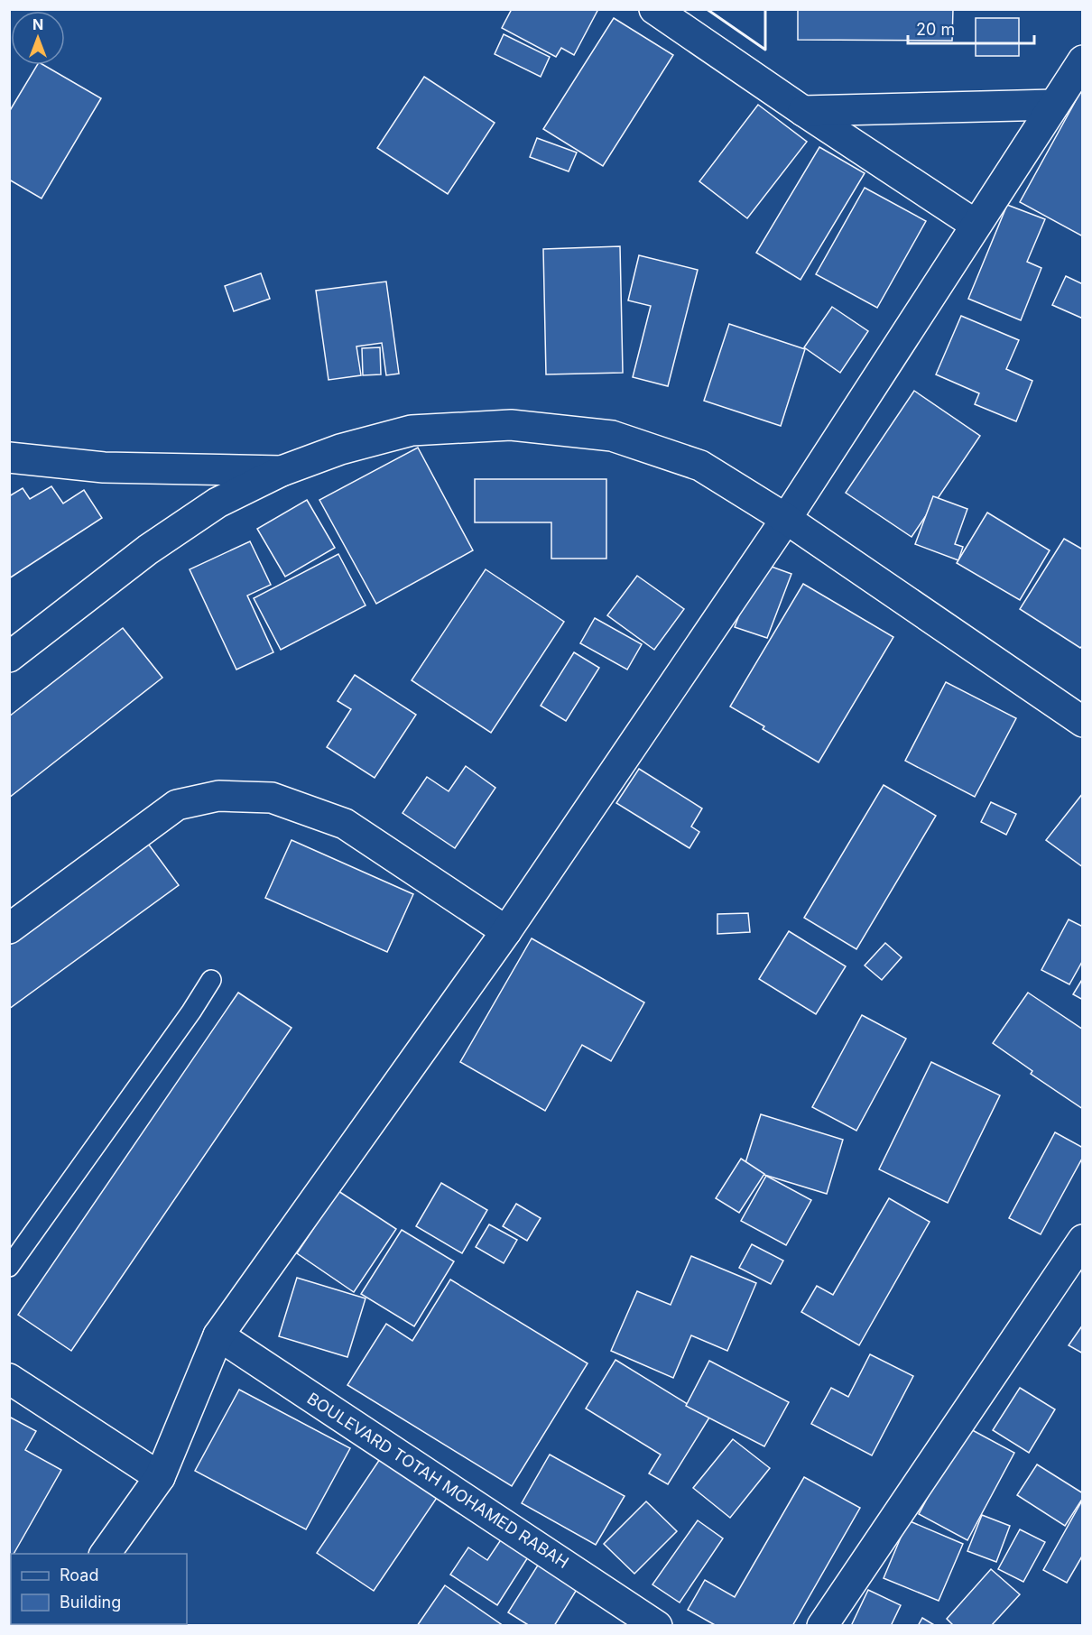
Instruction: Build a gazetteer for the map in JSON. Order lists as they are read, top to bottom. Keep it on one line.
{"streets":{"street":["BOULEVARD TOTAH MOHAMED RABAH"]},"legend":["Road","Building"],"scale_bar":"20 m","north":"top"}
